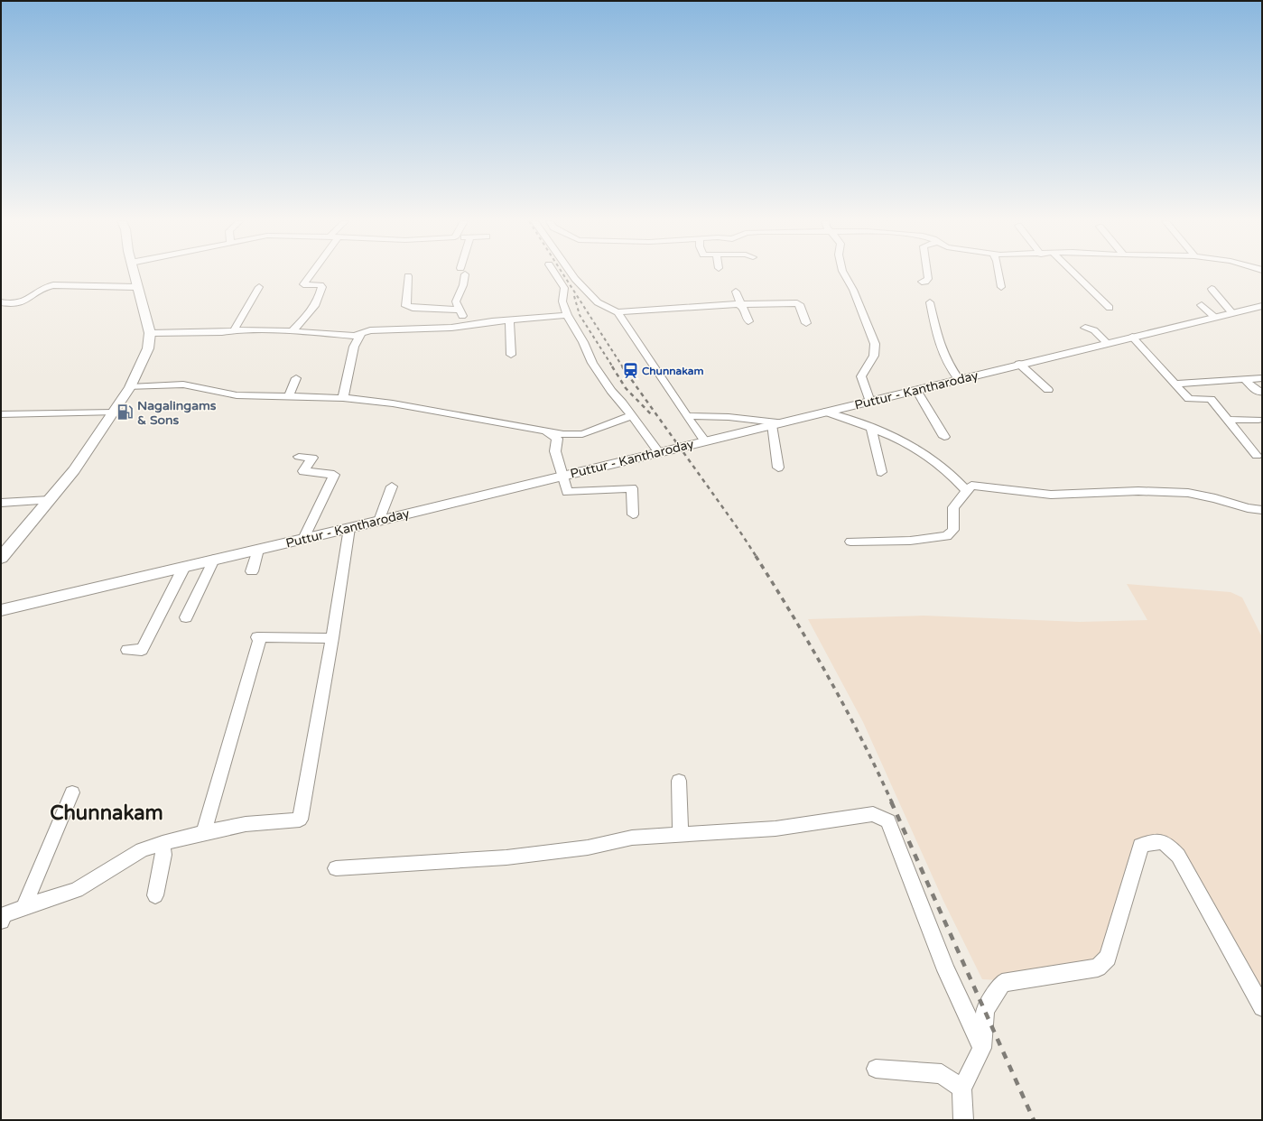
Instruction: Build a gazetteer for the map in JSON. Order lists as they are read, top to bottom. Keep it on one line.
{"streets":{"main road":["Puttur - Kantharoday"]},"districts":["Chunnakam"],"places":{"station":["Chunnakam"],"fuel station":["Nagalingams & Sons"]}}
